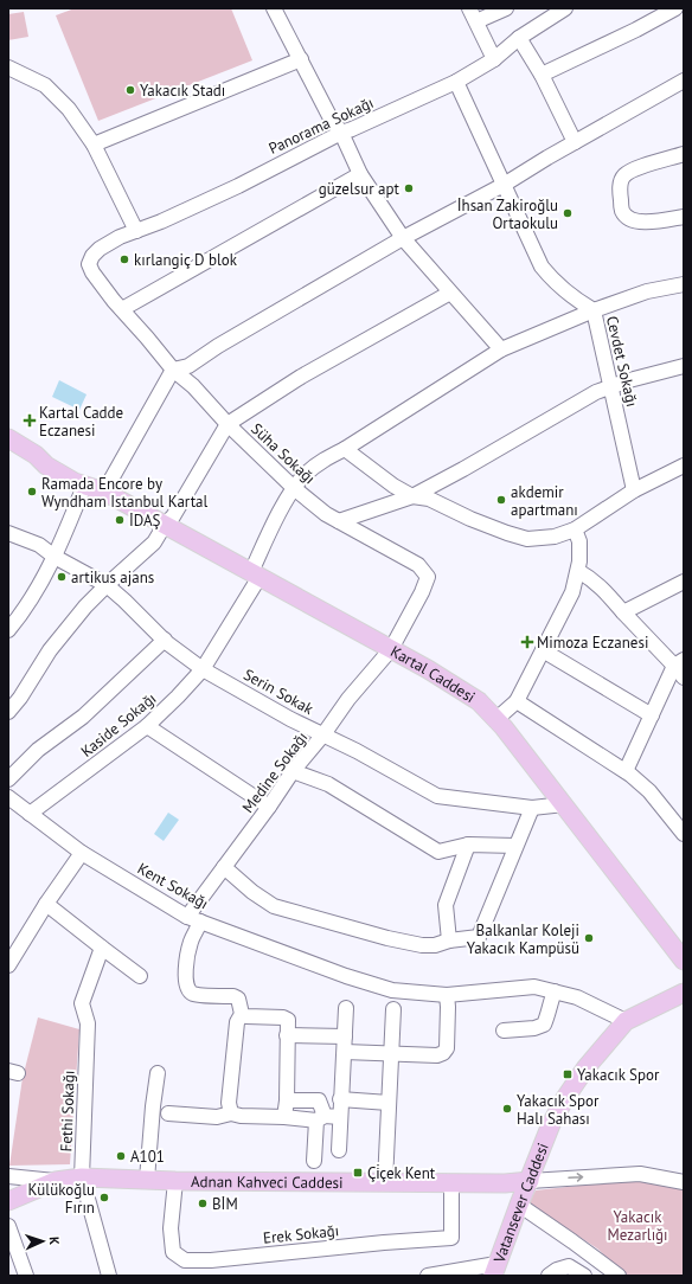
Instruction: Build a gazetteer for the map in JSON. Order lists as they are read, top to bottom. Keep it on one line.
{"streets":{"main road":["Kartal Caddesi","Adnan Kahveci Caddesi","Vatansever Caddesi"],"street":["Panorama Sokağı","Cevdet Sokağı","Süha Sokağı","Serin Sokak","Kaside Sokağı","Medine Sokağı","Kent Sokağı","Fethi Sokağı","Erek Sokağı"]},"crossings":[["Panorama Sokağı","Cevdet Sokağı"],["Panorama Sokağı","Süha Sokağı"],["Cevdet Sokağı","Kaside Sokağı"],["Süha Sokağı","Kartal Caddesi"],["Süha Sokağı","Kaside Sokağı"],["Süha Sokağı","Medine Sokağı"],["Kartal Caddesi","Serin Sokak"],["Kartal Caddesi","Kaside Sokağı"],["Kartal Caddesi","Medine Sokağı"],["Serin Sokak","Kaside Sokağı"],["Serin Sokak","Medine Sokağı"],["Kaside Sokağı","Kent Sokağı"],["Medine Sokağı","Kent Sokağı"],["Kent Sokağı","Vatansever Caddesi"],["Fethi Sokağı","Adnan Kahveci Caddesi"],["Adnan Kahveci Caddesi","Vatansever Caddesi"],["Adnan Kahveci Caddesi","Erek Sokağı"]],"parks":["Yakacık Mezarlığı"],"places":{"other":["Yakacık Stadı","güzelsur apt","İhsan Zakiroğlu Ortaokulu","kırlangiç D blok","Ramada Encore by Wyndham Istanbul Kartal","akdemir apartmanı","İDAŞ","artikus ajans","Balkanlar Koleji Yakacık Kampüsü","Yakacık Spor Halı Sahası","A101","Külükoğlu Fırın","BİM"],"health":["Kartal Cadde Eczanesi","Mimoza Eczanesi"],"transit":["Yakacık Spor","Çi̇çek Kent"]},"north":"right"}
